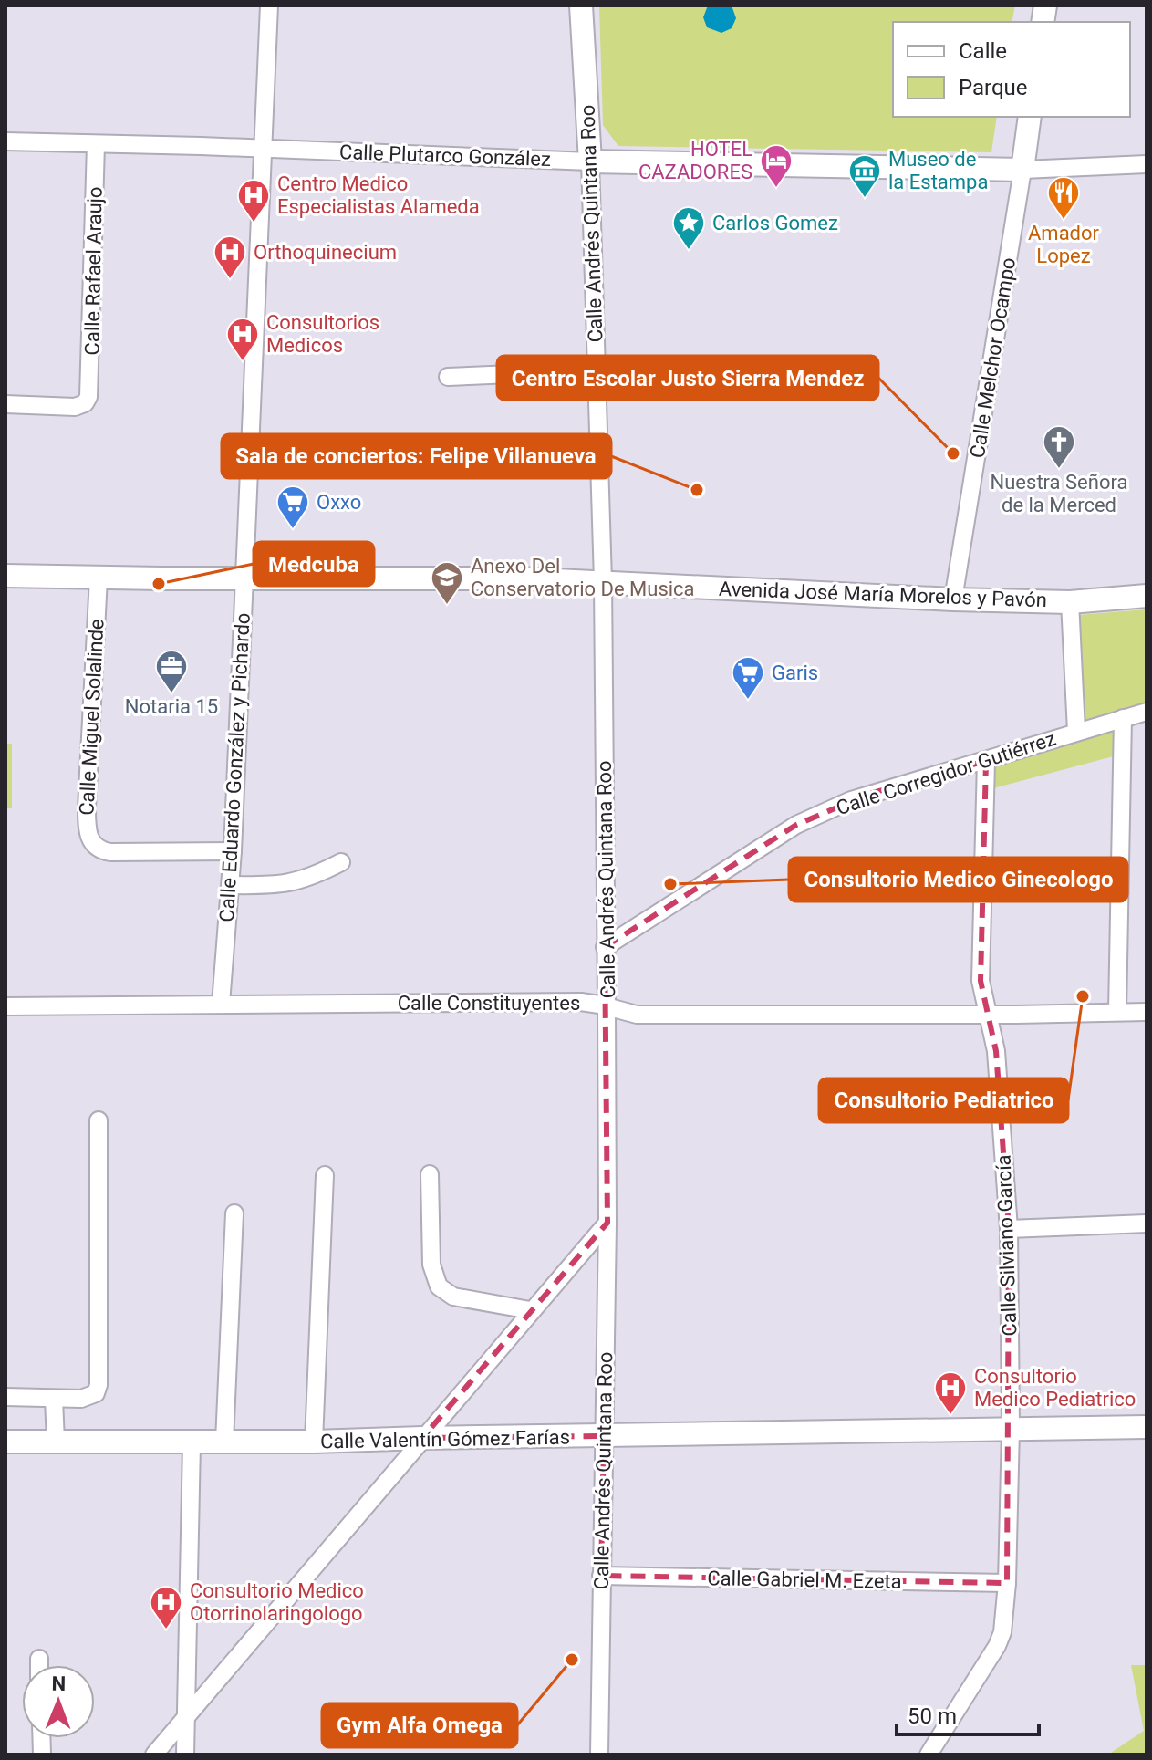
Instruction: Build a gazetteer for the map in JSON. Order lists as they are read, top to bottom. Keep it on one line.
{"streets":{"main road":["Calle Plutarco González","Calle Andrés Quintana Roo","Calle Melchor Ocampo","Avenida José María Morelos y Pavón","Calle Valentín Gómez Farías"],"street":["Calle Rafael Araujo","Calle Miguel Solalinde","Calle Eduardo González y Pichardo","Calle Corregidor Gutiérrez","Calle Constituyentes","Calle Silviano García","Calle Gabriel M. Ezeta"]},"crossings":[["Calle Plutarco González","Calle Andrés Quintana Roo"],["Calle Plutarco González","Calle Rafael Araujo"],["Calle Plutarco González","Calle Melchor Ocampo"],["Calle Plutarco González","Calle Eduardo González y Pichardo"],["Calle Andrés Quintana Roo","Avenida José María Morelos y Pavón"],["Calle Andrés Quintana Roo","Calle Corregidor Gutiérrez"],["Calle Andrés Quintana Roo","Calle Constituyentes"],["Calle Andrés Quintana Roo","Calle Valentín Gómez Farías"],["Calle Andrés Quintana Roo","Calle Gabriel M. Ezeta"],["Calle Melchor Ocampo","Avenida José María Morelos y Pavón"],["Avenida José María Morelos y Pavón","Calle Miguel Solalinde"],["Avenida José María Morelos y Pavón","Calle Eduardo González y Pichardo"],["Calle Miguel Solalinde","Calle Eduardo González y Pichardo"],["Calle Eduardo González y Pichardo","Calle Constituyentes"],["Calle Corregidor Gutiérrez","Calle Silviano García"],["Calle Constituyentes","Calle Silviano García"],["Calle Silviano García","Calle Valentín Gómez Farías"],["Calle Silviano García","Calle Gabriel M. Ezeta"]],"places":{"hotel":["HOTEL CAZADORES"],"museum":["Museo de la Estampa"],"restaurant":["Amador Lopez"],"hospital":["Centro Medico Especialistas Alameda","Orthoquinecium","Consultorios Medicos","Consultorio Medico Pediatrico","Consultorio Medico Otorrinolaringologo"],"place":["Carlos Gomez"],"other":["Centro Escolar Justo Sierra Mendez","Sala de conciertos: Felipe Villanueva","Medcuba","Consultorio Medico Ginecologo","Consultorio Pediatrico","Gym Alfa Omega"],"church":["Nuestra Señora de la Merced"],"supermarket":["Oxxo","Garis"],"school or university":["Anexo Del Conservatorio De Musica"],"office":["Notaria 15"]},"legend":["Calle","Parque"],"scale_bar":"50 m","north":"top"}
